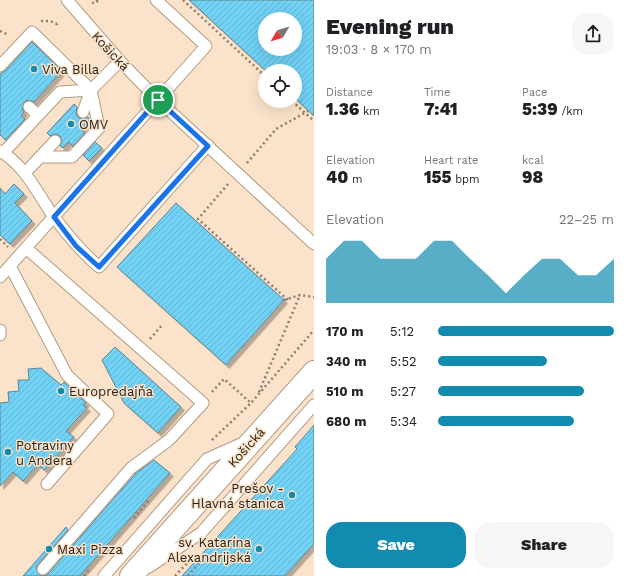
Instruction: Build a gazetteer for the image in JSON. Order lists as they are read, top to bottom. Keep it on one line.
{"streets":{"street":["Košická"]},"places":["Viva Billa","OMV","Europredajňa","Potraviny u Andera","Prešov - Hlavná stanica","Maxi Pizza","sv. Katarína Alexandrijská"],"north":"bottom left","page":{"heading":["Evening run","19:03 · 8 × 170 m"],"stats":[["Distance","1.36 km"],["Time","7:41"],["Pace","5:39 /km"],["Elevation","40 m"],["Heart rate","155 bpm"],["kcal","98"]],"chart":["Elevation","22–25 m"],"list":[{"name":"170 m","note":"5:12"},{"name":"340 m","note":"5:52"},{"name":"510 m","note":"5:27"},{"name":"680 m","note":"5:34"}],"buttons":["Save","Share"]}}
